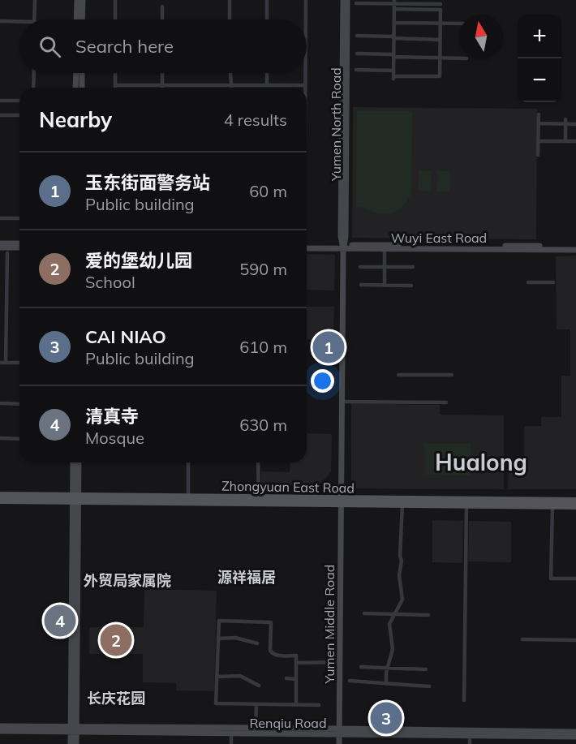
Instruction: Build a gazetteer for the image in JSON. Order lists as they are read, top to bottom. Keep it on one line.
{"streets":{"main road":["Zhongyuan East Road"],"street":["Yumen North Road","Wuyi East Road","Yumen Middle Road","Renqiu Road"]},"crossings":[["Yumen North Road","Wuyi East Road"],["Yumen North Road","Zhongyuan East Road"],["Yumen North Road","Yumen Middle Road"],["Zhongyuan East Road","Yumen Middle Road"],["Yumen Middle Road","Renqiu Road"]],"districts":["Hualong","源祥福居","外贸局家属院","长庆花园"],"north":"top","page":{"map_buttons":["+","−"],"search":"Search here","heading":["Nearby","4 results"],"list":[{"mark":"1","name":"玉东街面警务站","note":"Public building","value":"60 m"},{"mark":"2","name":"爱的堡幼儿园","note":"School","value":"590 m"},{"mark":"3","name":"CAI NIAO","note":"Public building","value":"610 m"},{"mark":"4","name":"清真寺","note":"Mosque","value":"630 m"}],"pins":["1","4","2","3"]}}
